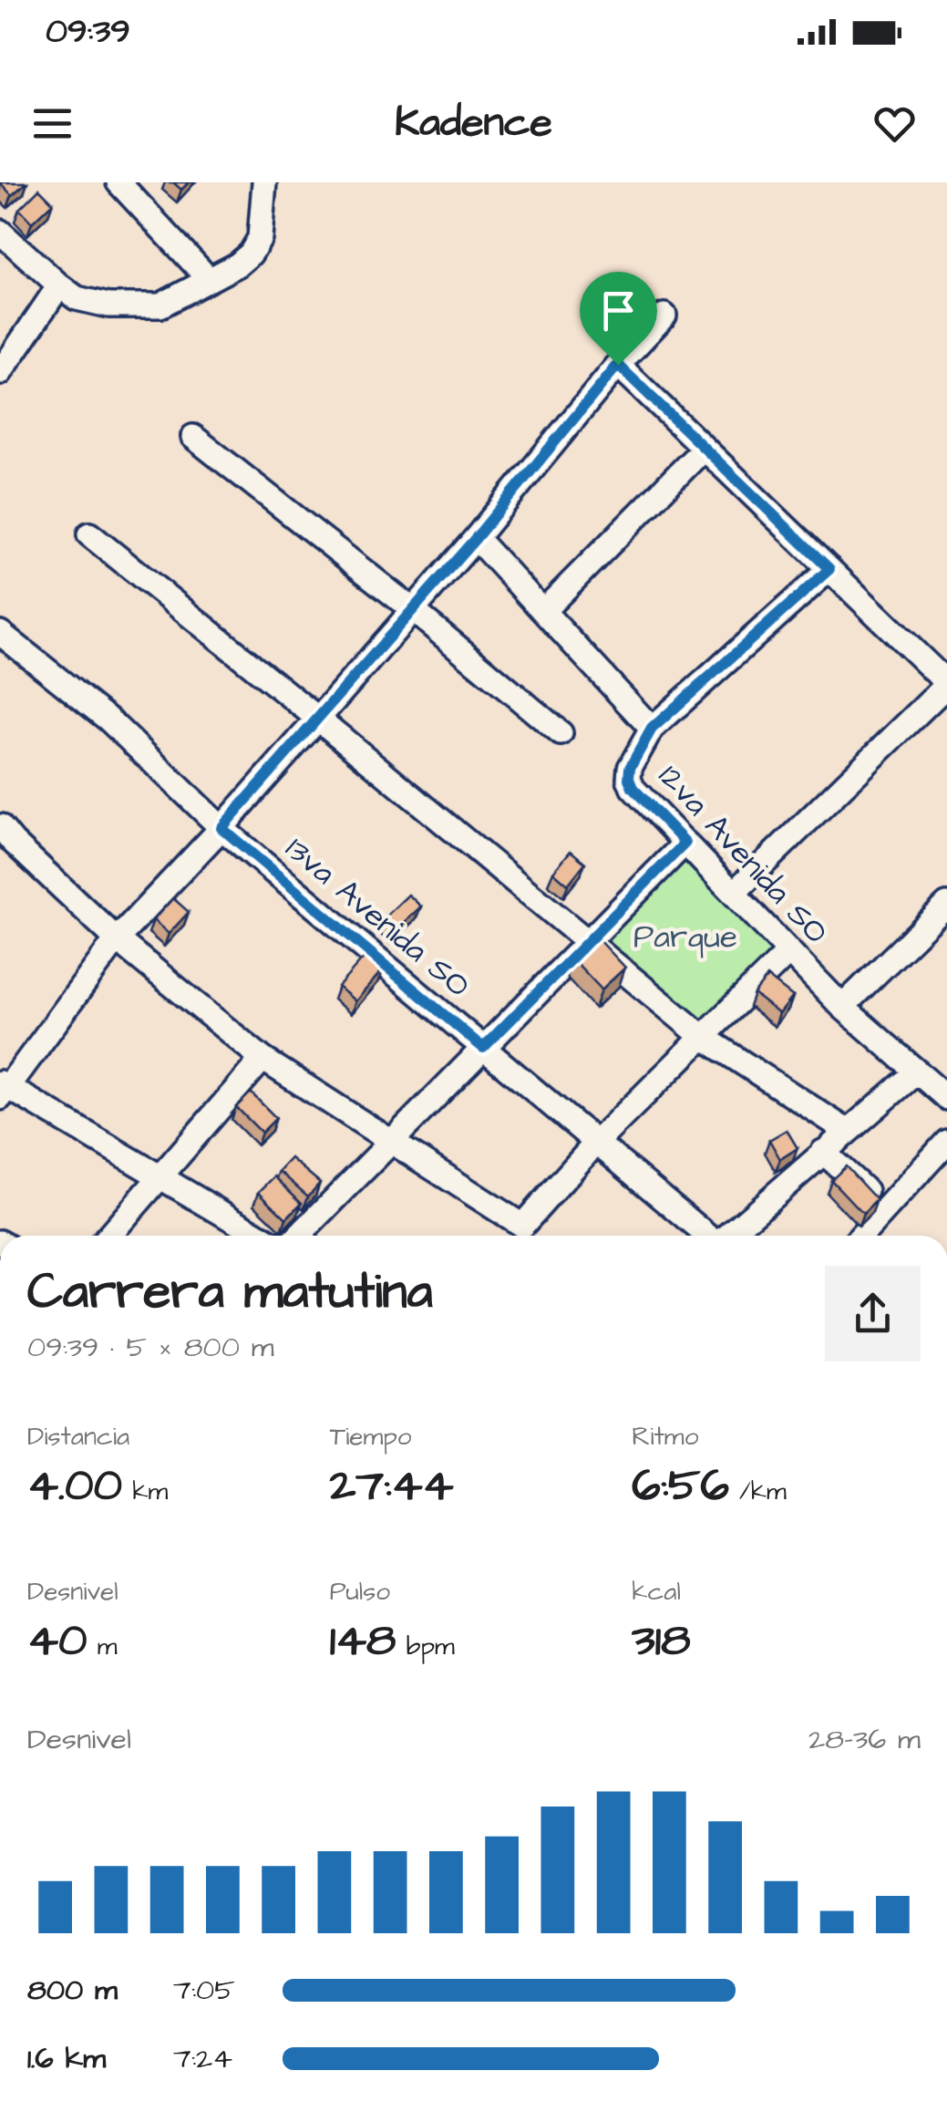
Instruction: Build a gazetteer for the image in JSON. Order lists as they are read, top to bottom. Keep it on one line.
{"streets":{"street":["12va Avenida SO","13va Avenida SO"]},"parks":["Parque"],"page":{"status":"09:39","header":"Kadence","heading":["Carrera matutina","09:39 · 5 × 800 m"],"stats":[["Distancia","4.00 km"],["Tiempo","27:44"],["Ritmo","6:56 /km"],["Desnivel","40 m"],["Pulso","148 bpm"],["kcal","318"]],"chart":["Desnivel","28–36 m"],"list":[{"name":"800 m","note":"7:05"},{"name":"1.6 km","note":"7:24"}]}}
